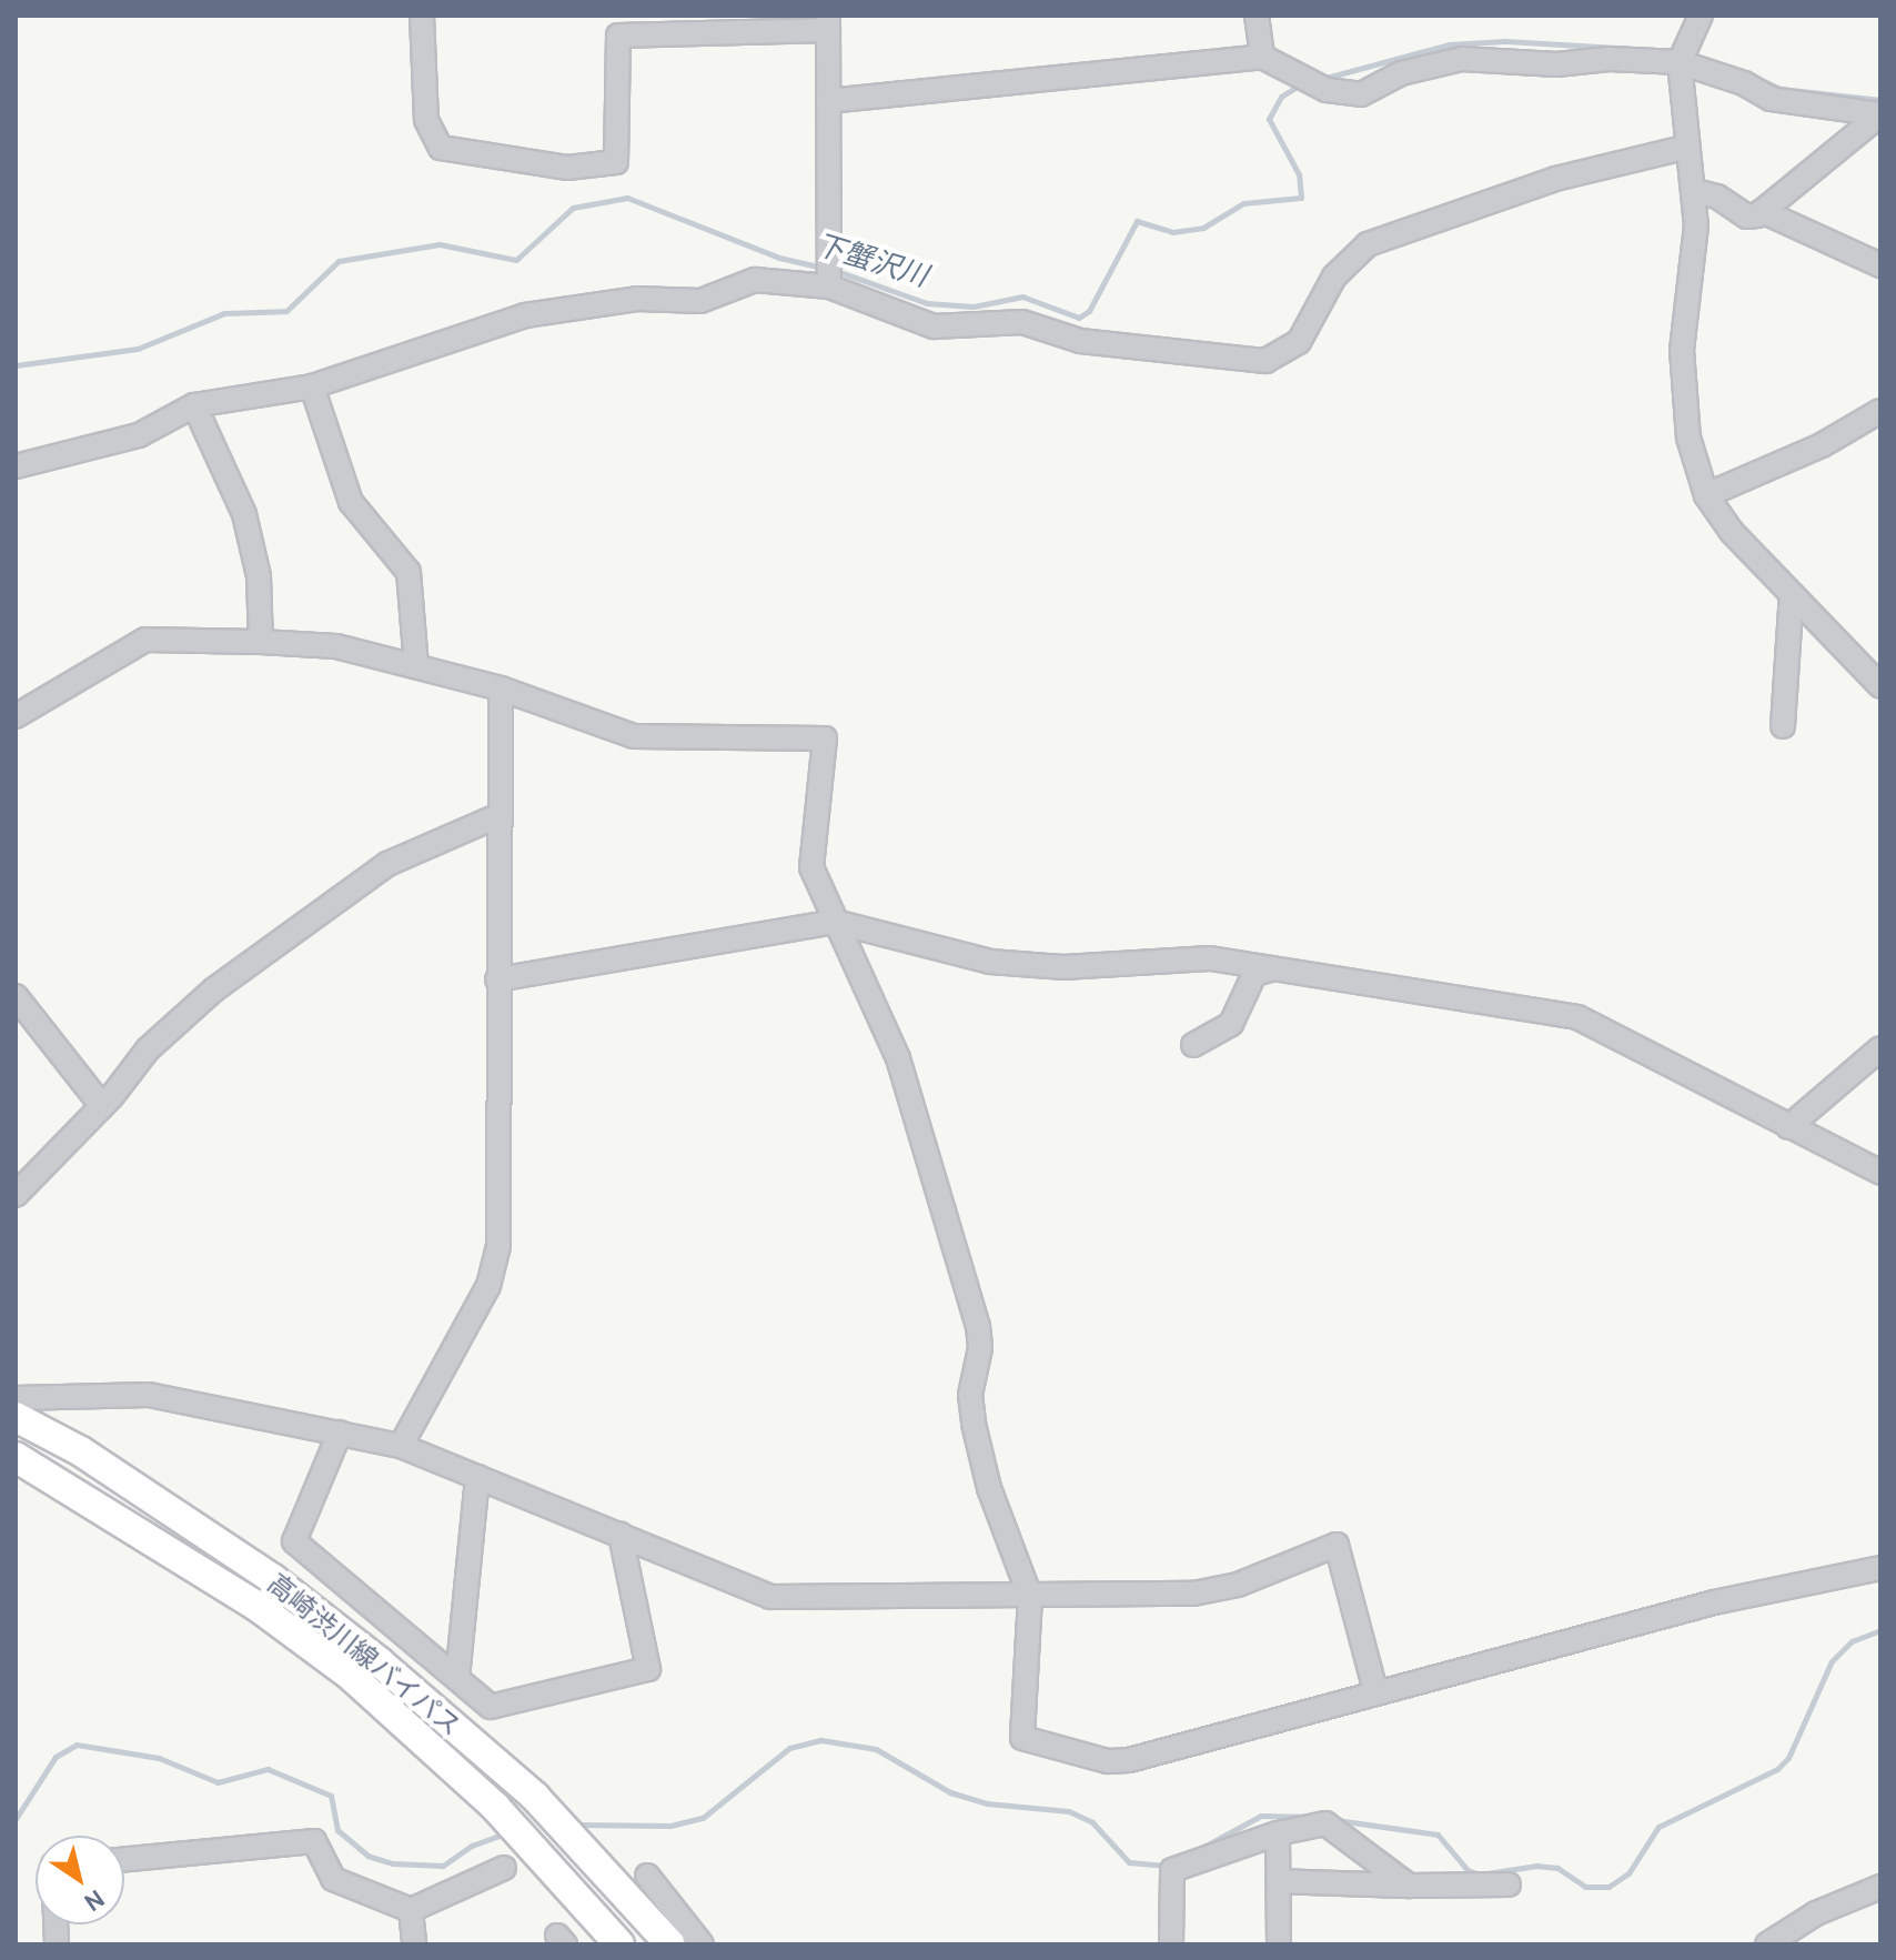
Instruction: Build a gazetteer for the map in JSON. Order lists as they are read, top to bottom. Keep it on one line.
{"streets":{"main road":["高崎渋川線バイパス"]},"water":["下蟹沢川"],"north":"bottom right"}
